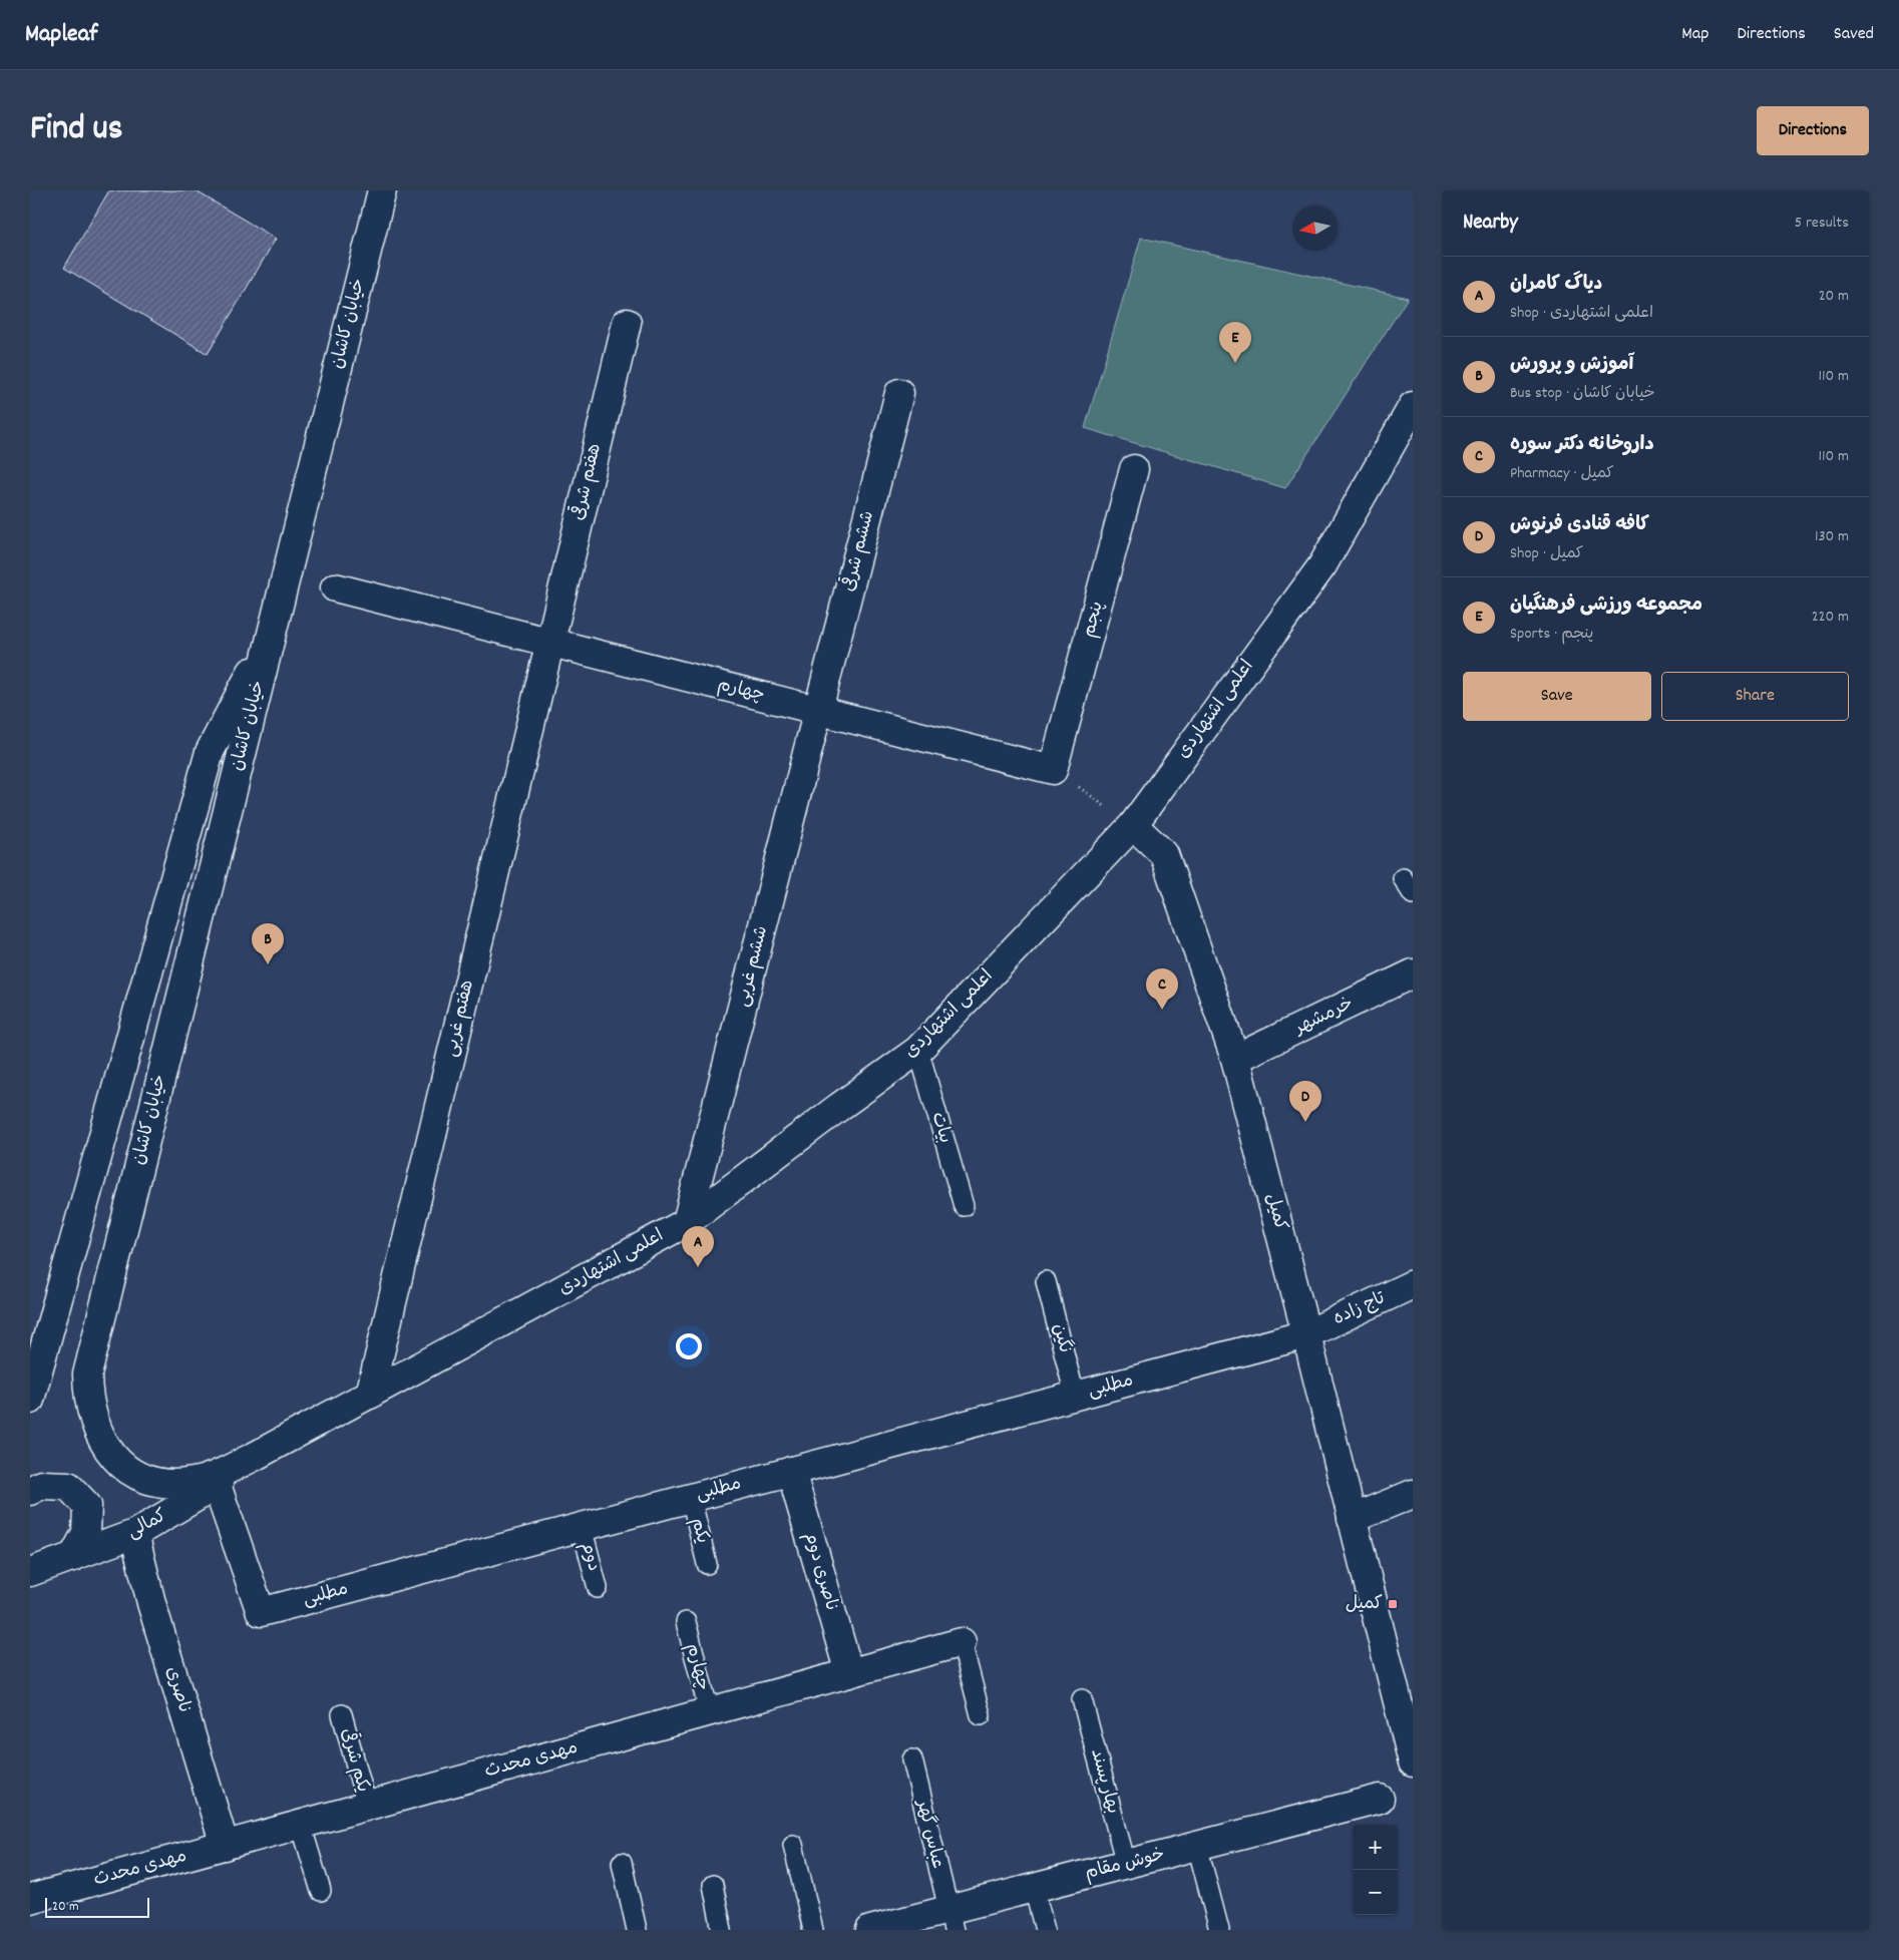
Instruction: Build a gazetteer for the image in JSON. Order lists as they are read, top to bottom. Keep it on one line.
{"streets":{"street":["خیابان کاشان","هفتم شرقی","ششم شرقی","پنجم","چهارم","اعلمی اشتهاردی","ششم غربی","خرمشهر","هفتم غربی","کمیل","تاج زاده","مطلبی","کمالی","ناصری دوم","ناصری","مهدی محدث","خوش مقام"],"lane":["بیات","نگین","یکم","دوم","یکم شرقی","بهار پسند","عباس گهر"]},"crossings":[["خیابان کاشان","اعلمی اشتهاردی"],["خیابان کاشان","کمالی"],["هفتم شرقی","چهارم"],["هفتم شرقی","هفتم غربی"],["ششم شرقی","چهارم"],["ششم شرقی","ششم غربی"],["پنجم","چهارم"],["چهارم","ششم غربی"],["چهارم","هفتم غربی"],["چهارم","مهدی محدث"],["اعلمی اشتهاردی","ششم غربی"],["اعلمی اشتهاردی","هفتم غربی"],["اعلمی اشتهاردی","بیات"],["اعلمی اشتهاردی","کمیل"],["اعلمی اشتهاردی","کمالی"],["خرمشهر","کمیل"],["کمیل","تاج زاده"],["کمیل","مطلبی"],["تاج زاده","مطلبی"],["نگین","مطلبی"],["مطلبی","کمالی"],["مطلبی","یکم"],["مطلبی","دوم"],["مطلبی","ناصری دوم"],["کمالی","ناصری"],["ناصری دوم","مهدی محدث"],["ناصری","مهدی محدث"],["یکم شرقی","مهدی محدث"],["بهار پسند","خوش مقام"],["عباس گهر","خوش مقام"]],"places":{"transit":["کمیل"]},"scale_bar":"20 m","north":"left","page":{"header":"Mapleaf","nav":["Map","Directions","Saved"],"title":"Find us","buttons":["Directions",["Save","Share"]],"heading":["Nearby","5 results"],"list":[{"mark":"A","name":"دیاگ کامران","note":"Shop · اعلمی اشتهاردی","value":"20 m"},{"mark":"B","name":"آموزش و پرورش","note":"Bus stop · خیابان کاشان","value":"110 m"},{"mark":"C","name":"داروخانه دکتر سوره","note":"Pharmacy · کمیل","value":"110 m"},{"mark":"D","name":"کافه قنادی فرنوش","note":"Shop · کمیل","value":"130 m"},{"mark":"E","name":"مجموعه ورزشی فرهنگیان","note":"Sports · پنجم","value":"220 m"}],"pins":["E","B","C","D","A"],"map_buttons":["+","−"],"scale":"20 m"}}
